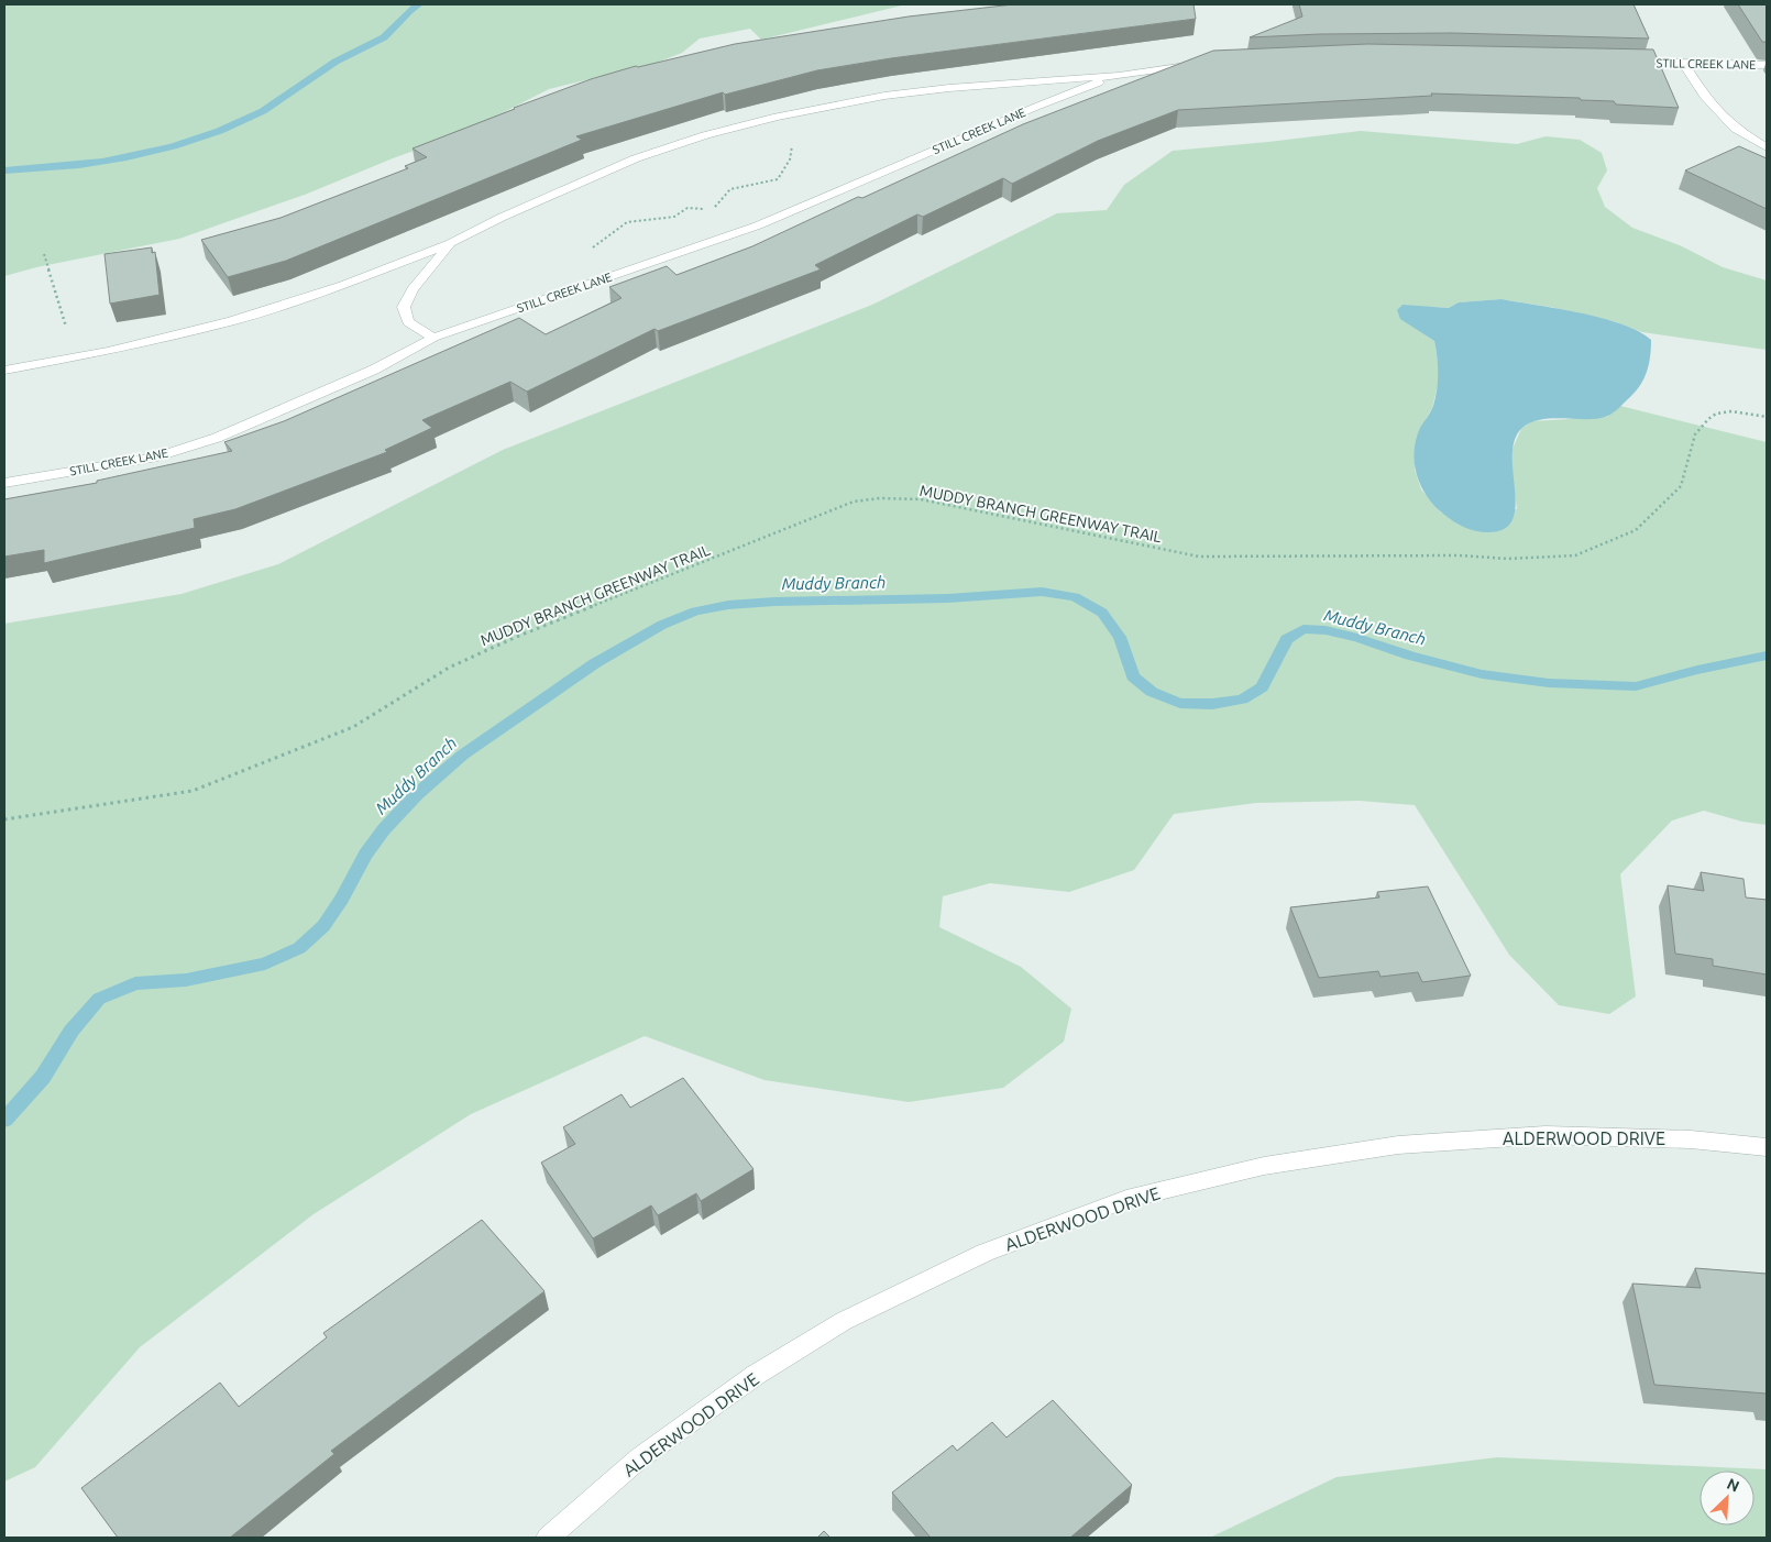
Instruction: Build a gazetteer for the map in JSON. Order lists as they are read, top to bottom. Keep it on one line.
{"streets":{"street":["STILL CREEK LANE","ALDERWOOD DRIVE"],"path":["MUDDY BRANCH GREENWAY TRAIL"]},"water":["Muddy Branch"],"north":"top right"}
